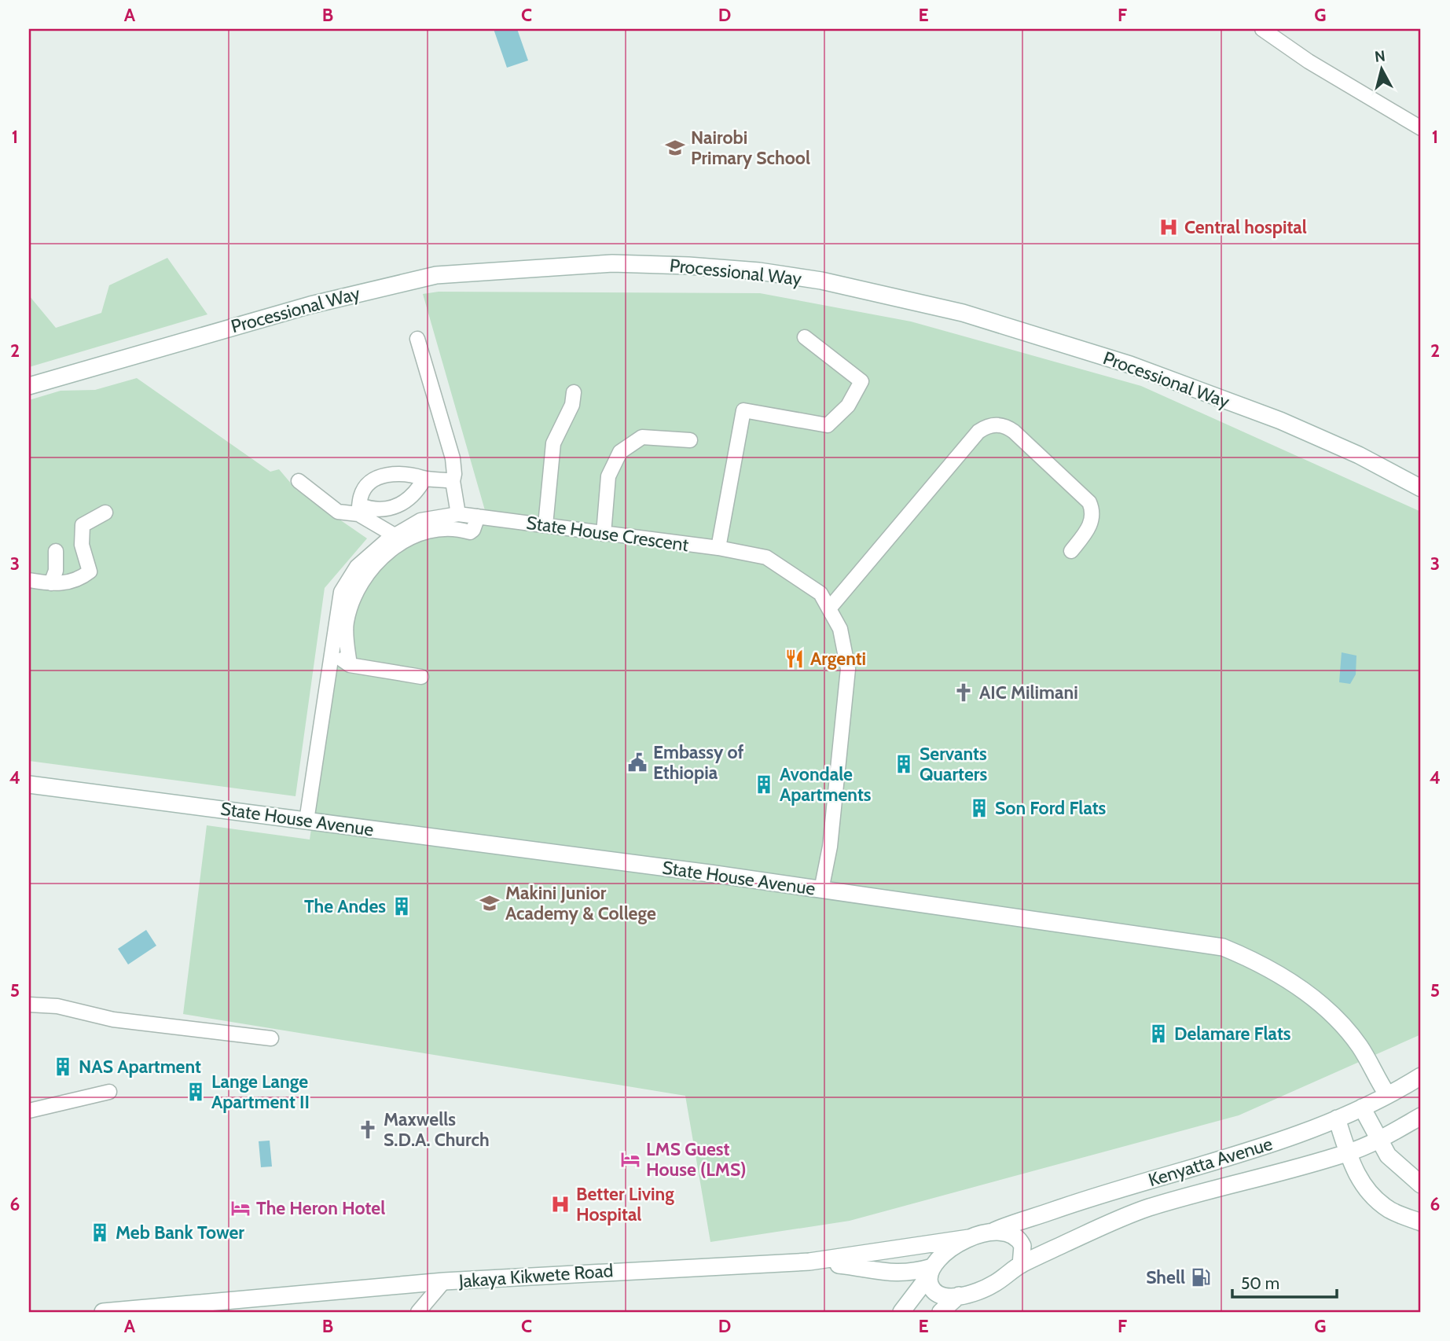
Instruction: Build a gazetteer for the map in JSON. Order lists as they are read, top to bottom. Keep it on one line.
{"streets":{"main road":["Processional Way","State House Avenue","Kenyatta Avenue","Jakaya Kikwete Road"],"street":["State House Crescent"]},"crossings":[["State House Crescent","State House Avenue"],["State House Avenue","Kenyatta Avenue"],["Kenyatta Avenue","Jakaya Kikwete Road"]],"places":{"school or university":["Nairobi Primary School","Makini Junior Academy & College"],"hospital":["Central hospital","Better Living Hospital"],"restaurant":["Argenti"],"church":["AIC Milimani","Maxwells S.D.A. Church"],"public building":["Embassy of Ethiopia"],"building":["Servants Quarters","Avondale Apartments","Son Ford Flats","The Andes","Delamare Flats","NAS Apartment","Lange Lange Apartment II","Meb Bank Tower"],"hotel":["LMS Guest House (LMS)","The Heron Hotel"],"fuel station":["Shell"]},"scale_bar":"50 m","north":"top","grid":{"columns":["A","B","C","D","E","F","G"],"rows":["1","2","3","4","5","6"]}}
